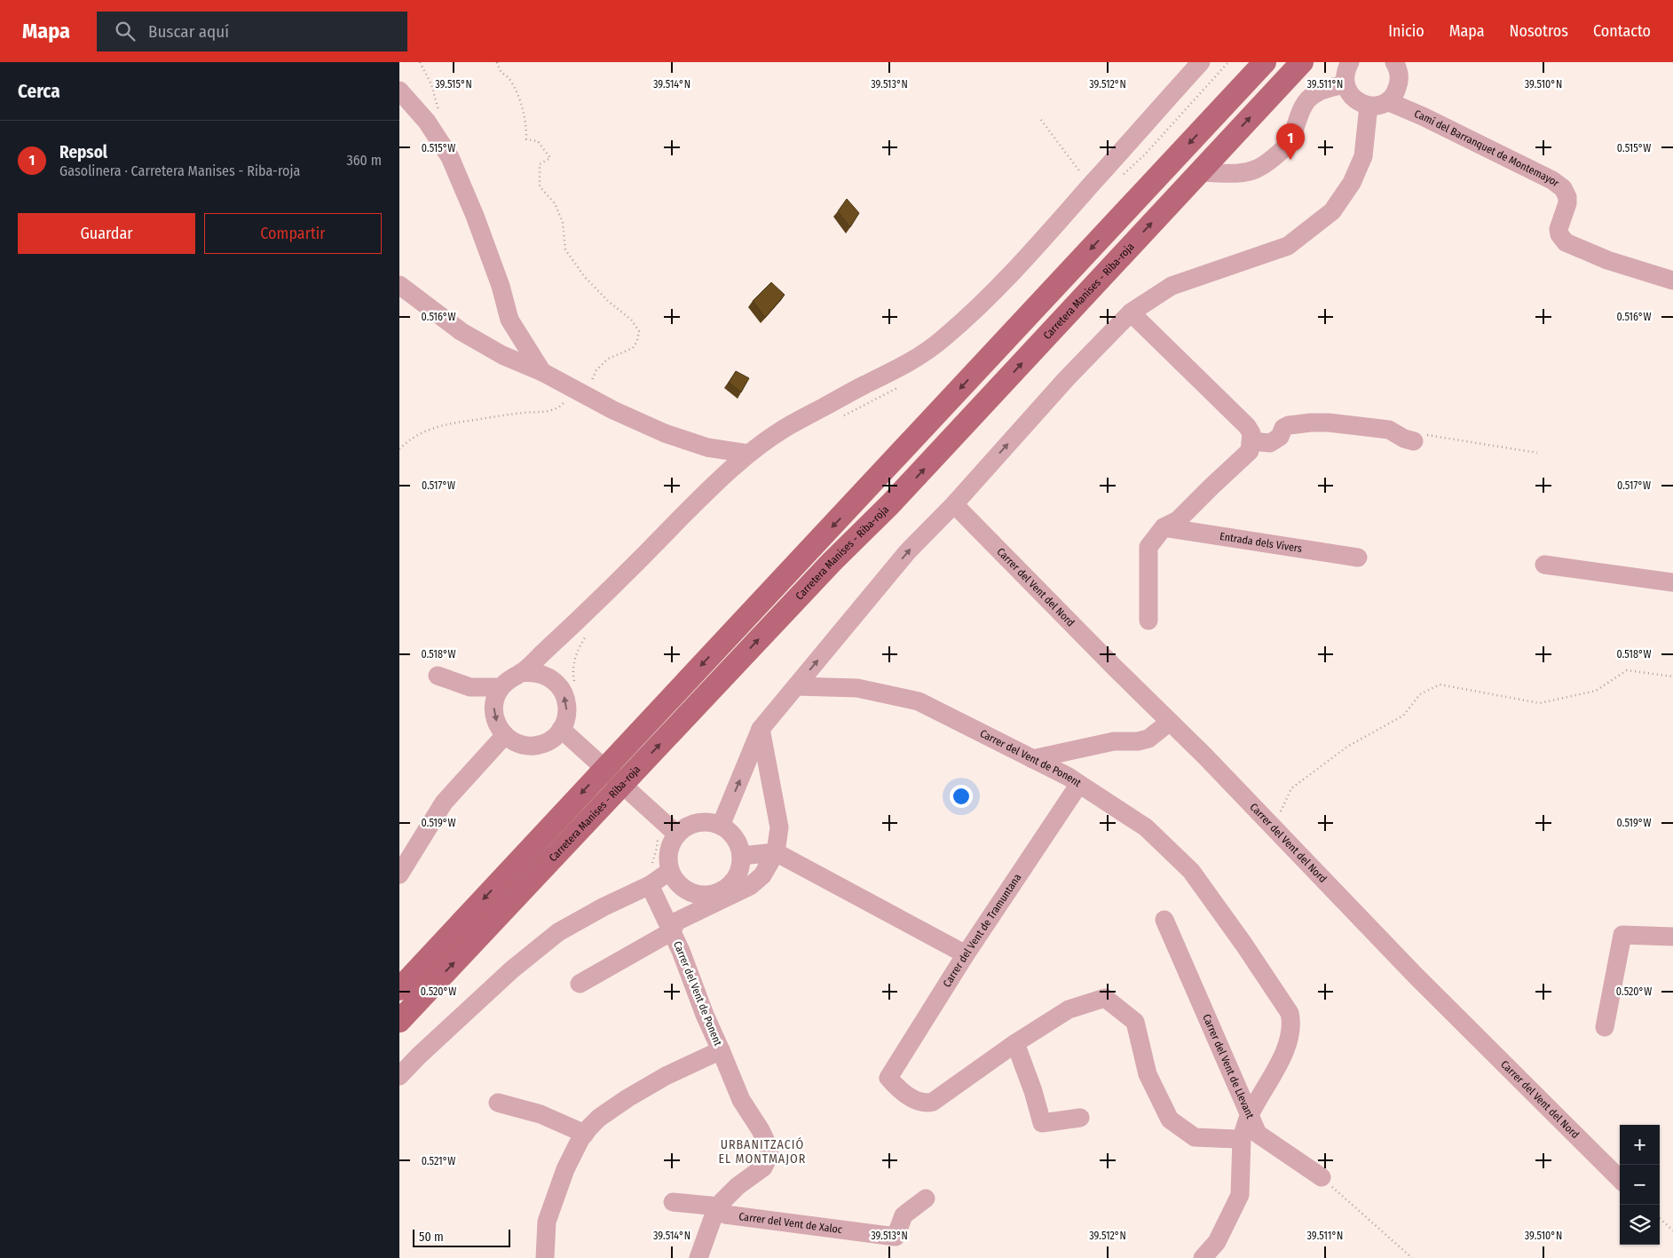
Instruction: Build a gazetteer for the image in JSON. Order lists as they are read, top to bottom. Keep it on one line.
{"streets":{"main road":["Carretera Manises - Riba-roja"],"street":["Camí del Barranquet de Montemayor","Entrada dels Vivers","Carrer del Vent del Nord","Carrer del Vent de Ponent","Carrer del Vent de Tramuntana","Carrer del Vent de Llevant","Carrer del Vent de Xaloc"]},"crossings":[["Carrer del Vent de Ponent","Carrer del Vent de Tramuntana"],["Carrer del Vent de Ponent","Carrer del Vent de Llevant"]],"districts":["URBANITZACIÓ EL MONTMAJOR"],"scale_bar":"50 m","page":{"header":"Mapa","search":"Buscar aquí","nav":["Inicio","Mapa","Nosotros","Contacto"],"heading":"Cerca","list":[{"mark":"1","name":"Repsol","note":"Gasolinera · Carretera Manises - Riba-roja","value":"360 m"}],"pins":"1","buttons":["Guardar","Compartir"],"map_buttons":["+","−"],"scale":"50 m"},"coordinates":["39.515°N","39.514°N","39.513°N","39.512°N","39.511°N","39.510°N","0.515°W","0.516°W","0.517°W","0.518°W","0.519°W","0.520°W","0.521°W"]}
